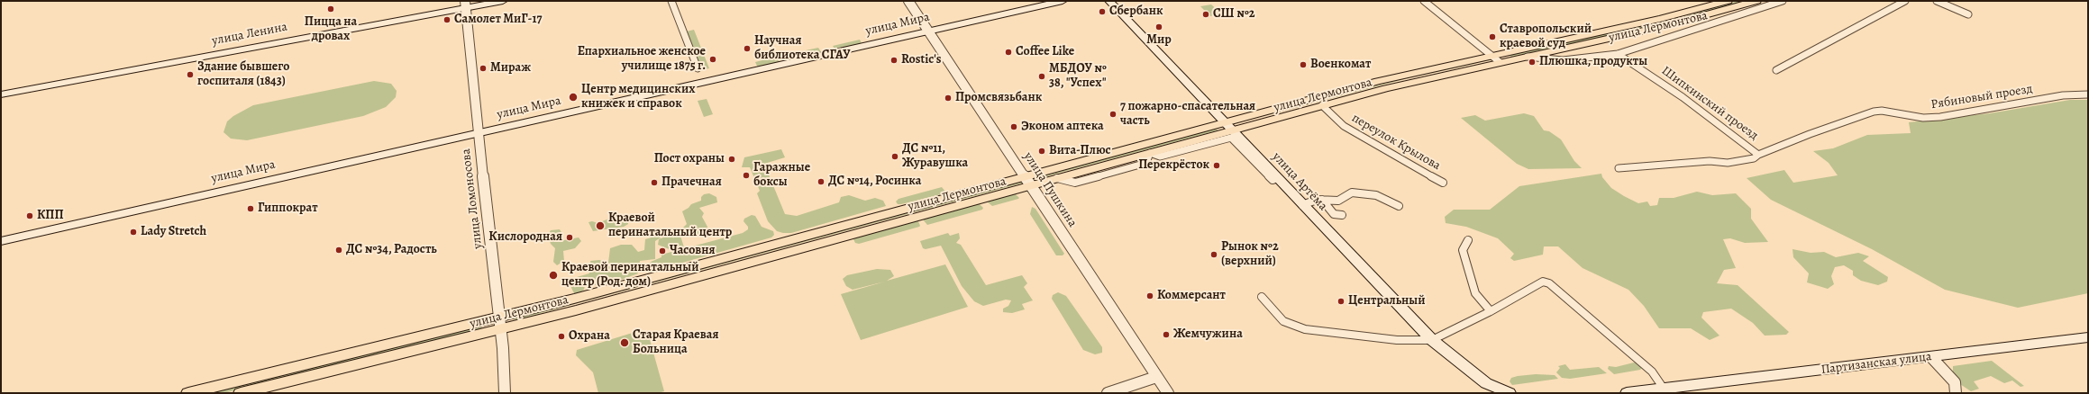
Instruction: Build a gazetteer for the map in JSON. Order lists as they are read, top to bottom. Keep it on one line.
{"streets":{"main road":["улица Мира","улица Лермонтова","улица Ленина","улица Артёма","Партизанская улица"],"street":["Рябиновый проезд","Шипкинский проезд","переулок Крылова","улица Пушкина","улица Ломоносова"]},"crossings":[["улица Мира","улица Пушкина"],["улица Мира","улица Ломоносова"],["улица Лермонтова","переулок Крылова"],["улица Лермонтова","улица Артёма"],["улица Лермонтова","улица Пушкина"],["улица Лермонтова","улица Ломоносова"],["улица Ленина","улица Ломоносова"],["Рябиновый проезд","Шипкинский проезд"]],"places":["Пицца на дровах","Сбербанк","СШ №2","Самолет МиГ-17","Мир","Ставропольский краевой суд","Научная библиотека СГАУ","Coffee Like","Епархиальное женское училище 1875 г.","Rostic's","Плюшка, продукты","Военкомат","Мираж","Здание бывшего госпиталя (1843)","МБДОУ № 38, \"Успех\"","Центр медицинских книжек и справок","Промсвязьбанк","7 пожарно-спасательная часть","Эконом аптека","Вита-Плюс","ДС №11, Журавушка","Пост охраны","Перекрёсток","Гаражные боксы","ДС №14, Росинка","Прачечная","Гиппократ","КПП","Краевой перинатальный центр","Lady Stretch","Кислородная","ДС №34, Радость","Часовня","Рынок №2 (верхний)","Краевой перинатальный центр (Род. дом)","Коммерсант","Центральный","Жемчужина","Охрана","Старая Краевая Больница"]}
